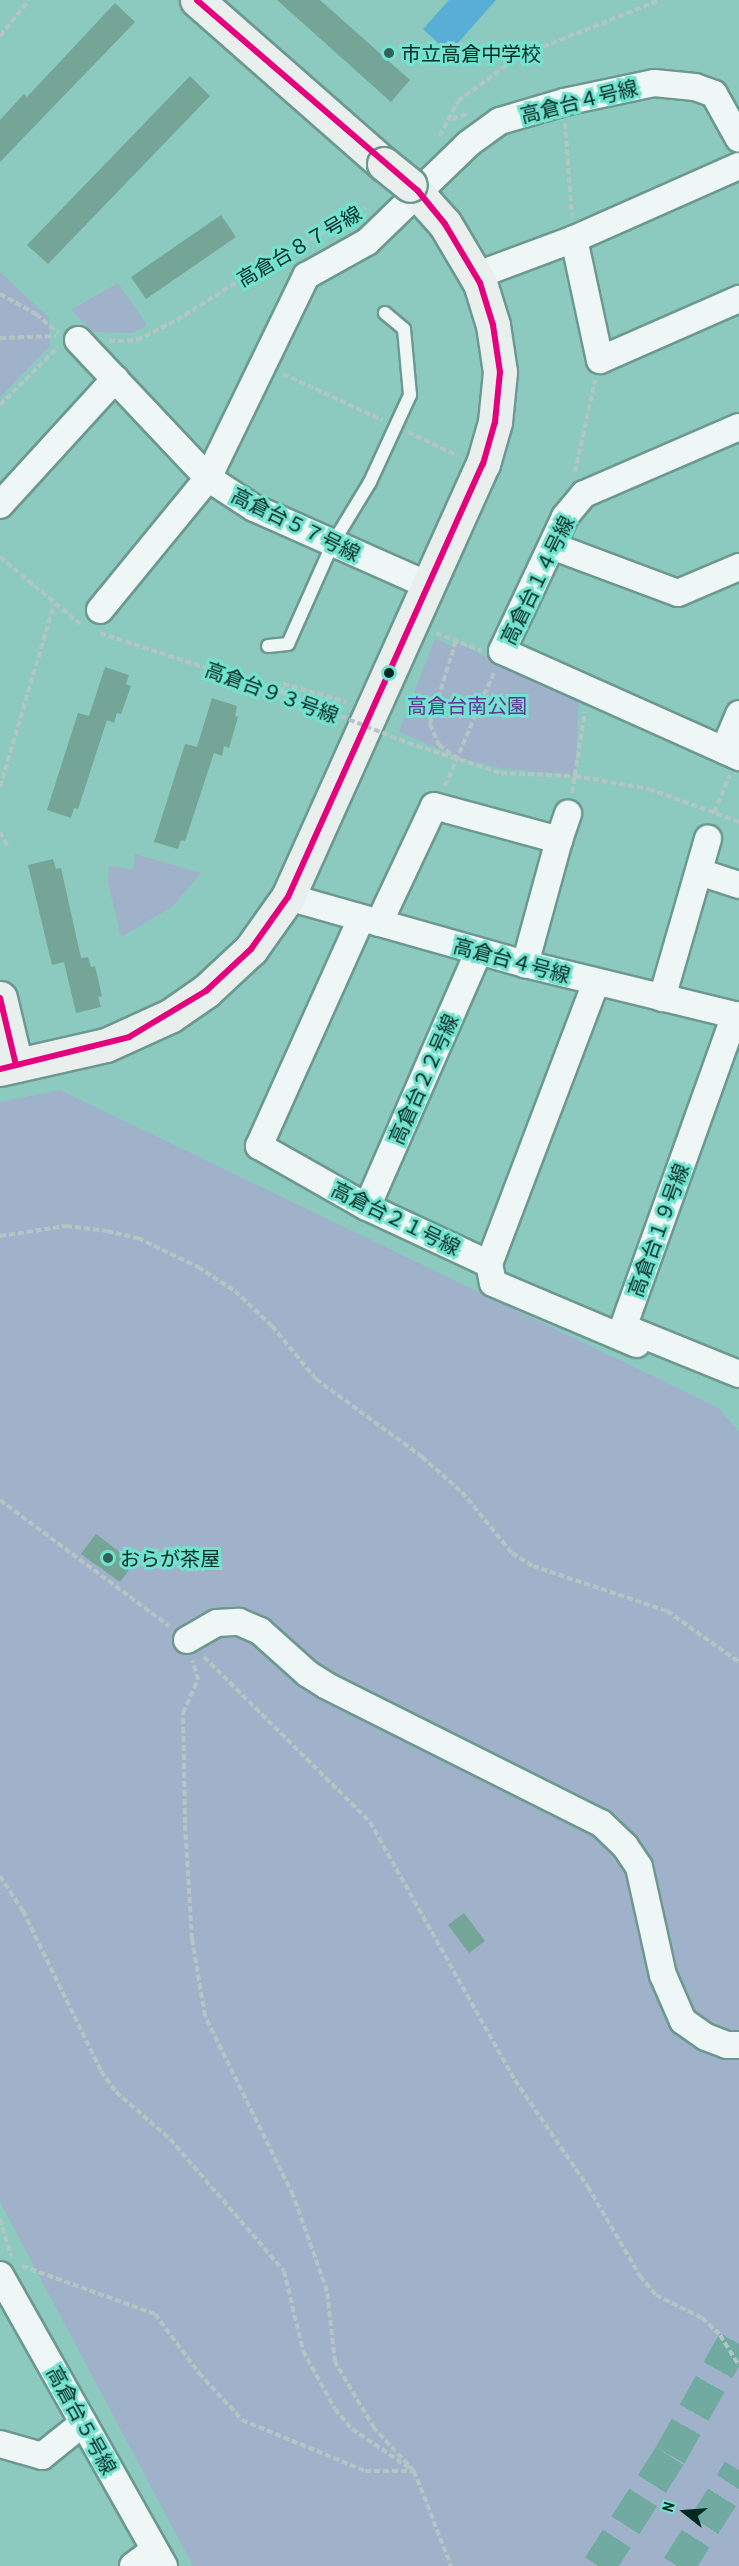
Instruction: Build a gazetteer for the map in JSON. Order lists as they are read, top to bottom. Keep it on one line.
{"streets":{"street":["高倉台４号線","高倉台５７号線","高倉台１４号線","高倉台２２号線","高倉台２１号線","高倉台１９号線","高倉台５号線"],"path":["高倉台８７号線","高倉台９３号線"]},"crossings":[["高倉台４号線","高倉台５７号線"],["高倉台４号線","高倉台２２号線"],["高倉台４号線","高倉台２１号線"],["高倉台４号線","高倉台１９号線"],["高倉台８７号線","高倉台５７号線"],["高倉台２２号線","高倉台２１号線"]],"parks":["高倉台南公園"],"places":["市立高倉中学校","おらが茶屋"],"north":"left"}
